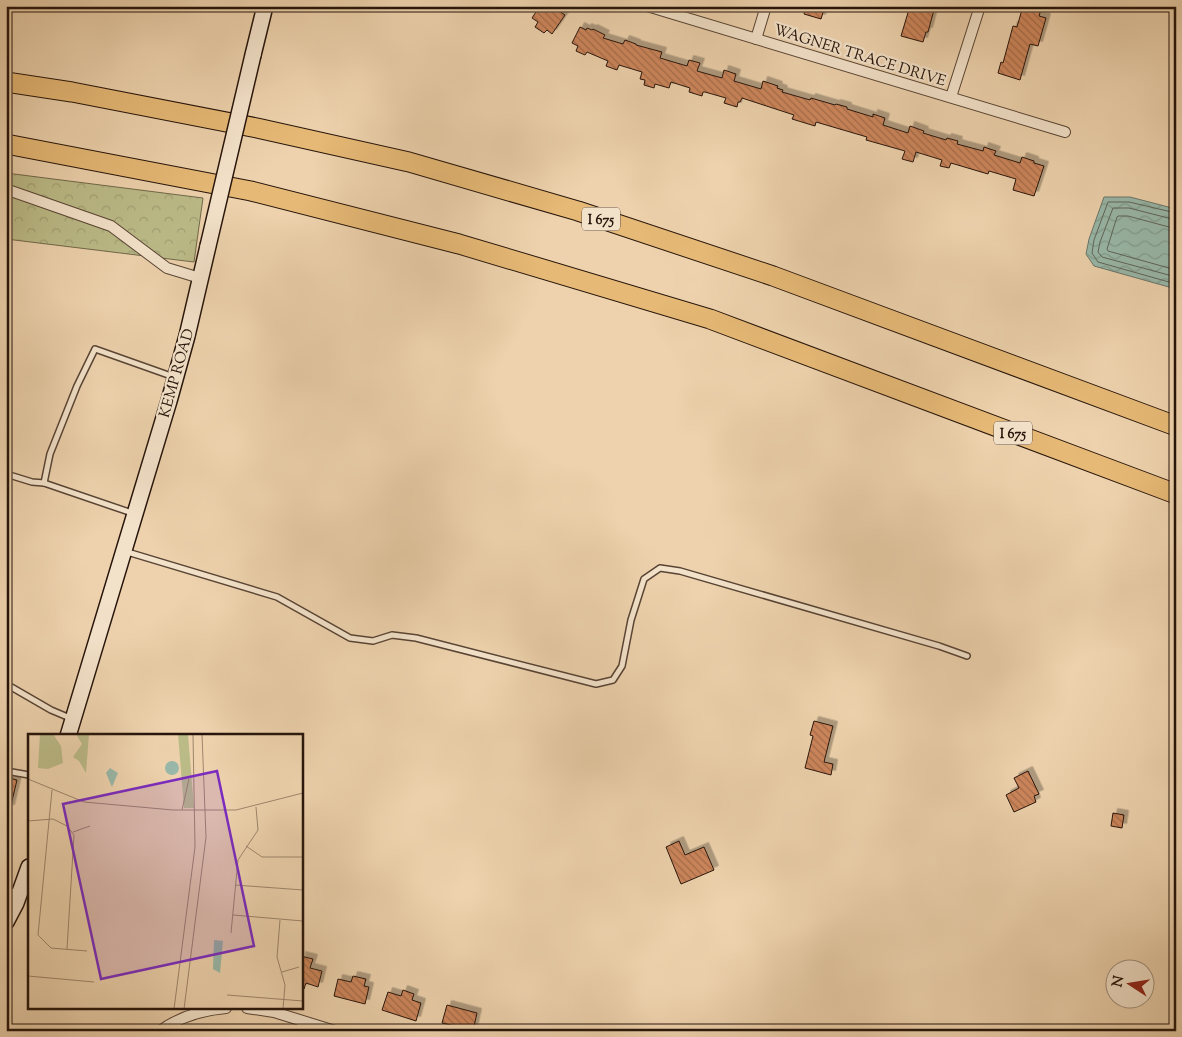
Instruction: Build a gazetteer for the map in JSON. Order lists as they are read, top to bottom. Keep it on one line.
{"streets":{"highway":["I 675"],"main road":["KEMP ROAD"],"street":["WAGNER TRACE DRIVE"]},"north":"left"}
